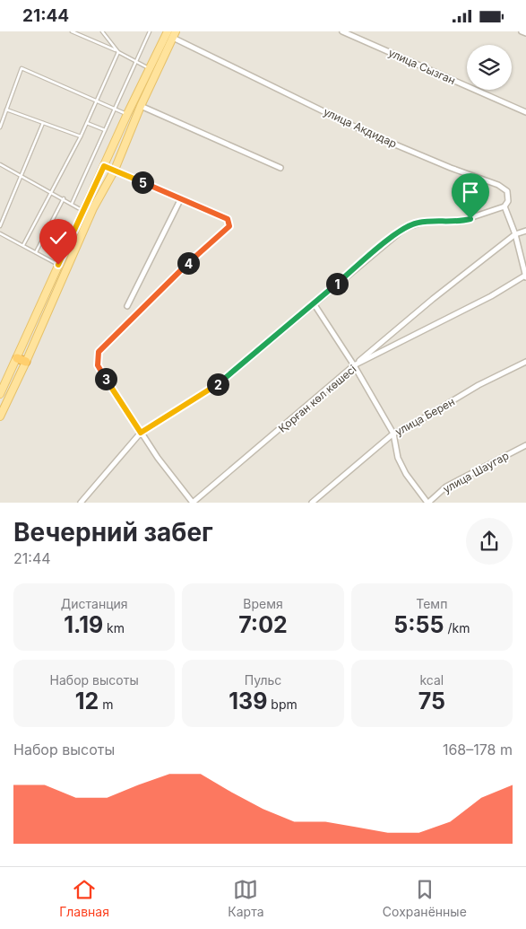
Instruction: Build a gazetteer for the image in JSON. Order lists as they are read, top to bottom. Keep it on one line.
{"streets":{"street":["улица Сызган","улица Акдидар","Қорған көл көшесі","улица Берен","улица Шаугар"]},"crossings":[["улица Акдидар","Қорған көл көшесі"]],"page":{"status":"21:44","pins":["5","4","1","3","2"],"heading":["Вечерний забег","21:44"],"stats":[["Дистанция","1.19 km"],["Время","7:02"],["Темп","5:55 /km"],["Набор высоты","12 m"],["Пульс","139 bpm"],["kcal","75"]],"chart":["Набор высоты","168–178 m"],"tabs":["Главная","Карта","Сохранённые"]}}
